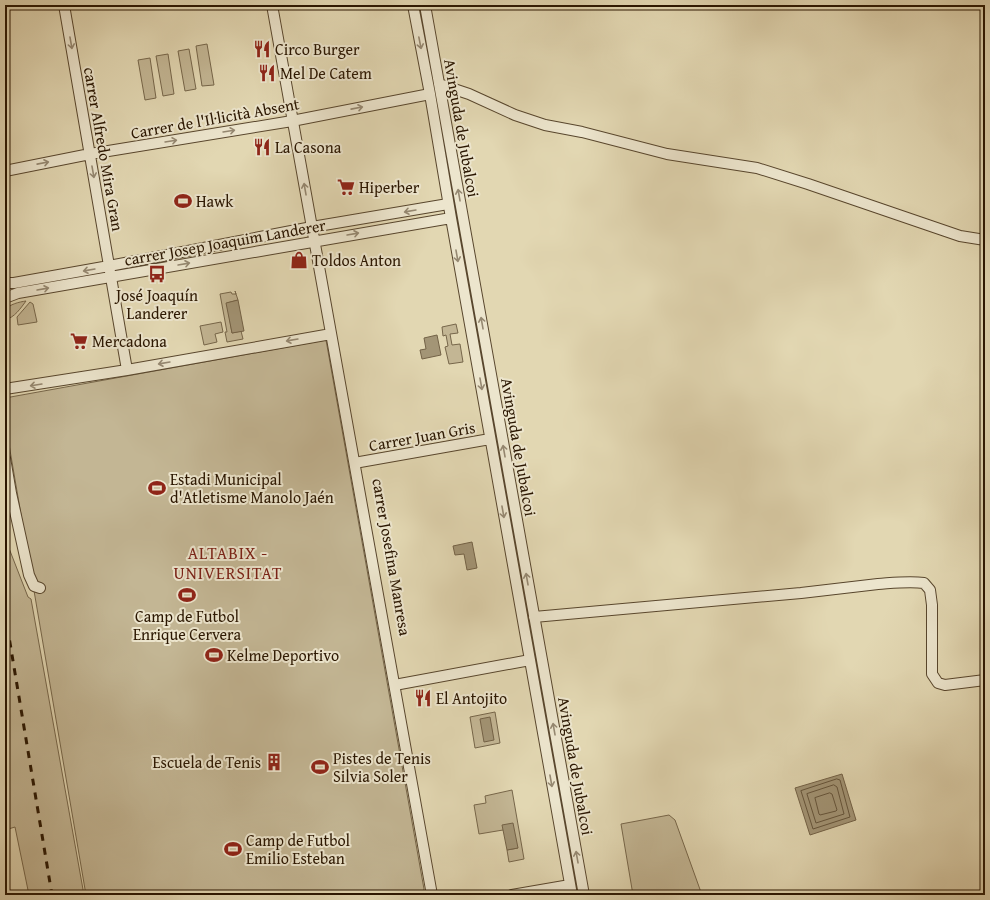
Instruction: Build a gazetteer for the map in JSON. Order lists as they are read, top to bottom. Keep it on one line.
{"streets":{"street":["Carrer de l'Il·licità Absent","Avinguda de Jubalcoi","carrer Alfredo Mira Gran","carrer Josep Joaquim Landerer","Carrer Juan Gris","carrer Josefina Manresa"]},"crossings":[["Carrer de l'Il·licità Absent","Avinguda de Jubalcoi"],["Carrer de l'Il·licità Absent","carrer Alfredo Mira Gran"],["Avinguda de Jubalcoi","carrer Josep Joaquim Landerer"],["Avinguda de Jubalcoi","Carrer Juan Gris"],["carrer Alfredo Mira Gran","carrer Josep Joaquim Landerer"],["carrer Josep Joaquim Landerer","carrer Josefina Manresa"],["Carrer Juan Gris","carrer Josefina Manresa"]],"one_way":["Carrer de l'Il·licità Absent","carrer Alfredo Mira Gran"],"districts":["ALTABIX - UNIVERSITAT"],"places":{"restaurant":["Circo Burger","Mel De Catem","La Casona","El Antojito"],"supermarket":["Hiperber","Mercadona"],"sports":["Hawk","Estadi Municipal d'Atletisme Manolo Jaén","Camp de Futbol Enrique Cervera","Kelme Deportivo","Pistes de Tenis Silvia Soler","Camp de Futbol Emilio Esteban"],"shop":["Toldos Anton"],"bus stop":["José Joaquín Landerer"],"building":["Escuela de Tenis"]}}
